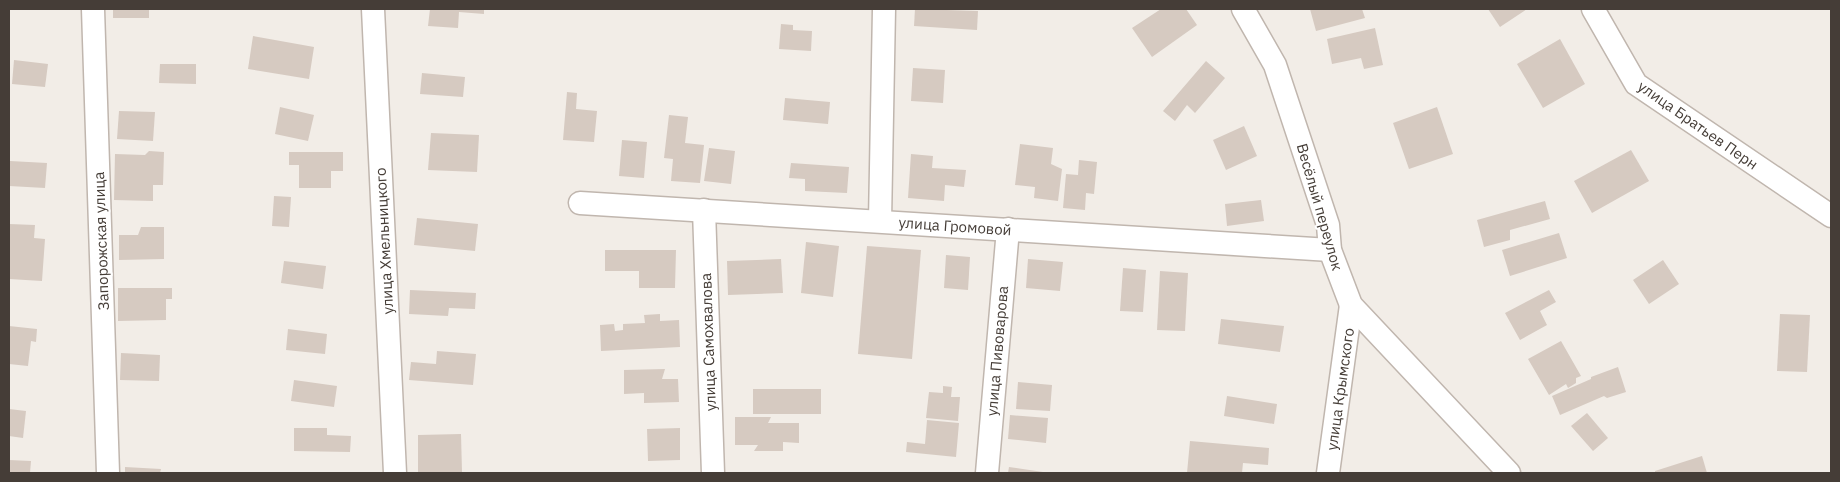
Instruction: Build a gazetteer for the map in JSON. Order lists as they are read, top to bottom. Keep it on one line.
{"streets":{"street":["улица Братьев Перн","Весёлый переулок","улица Громовой","Запорожская улица","улица Хмельницкого","улица Самохвалова","улица Пивоварова","улица Крымского"]},"crossings":[["Весёлый переулок","улица Громовой"],["Весёлый переулок","улица Крымского"],["улица Громовой","улица Самохвалова"],["улица Громовой","улица Пивоварова"]]}
